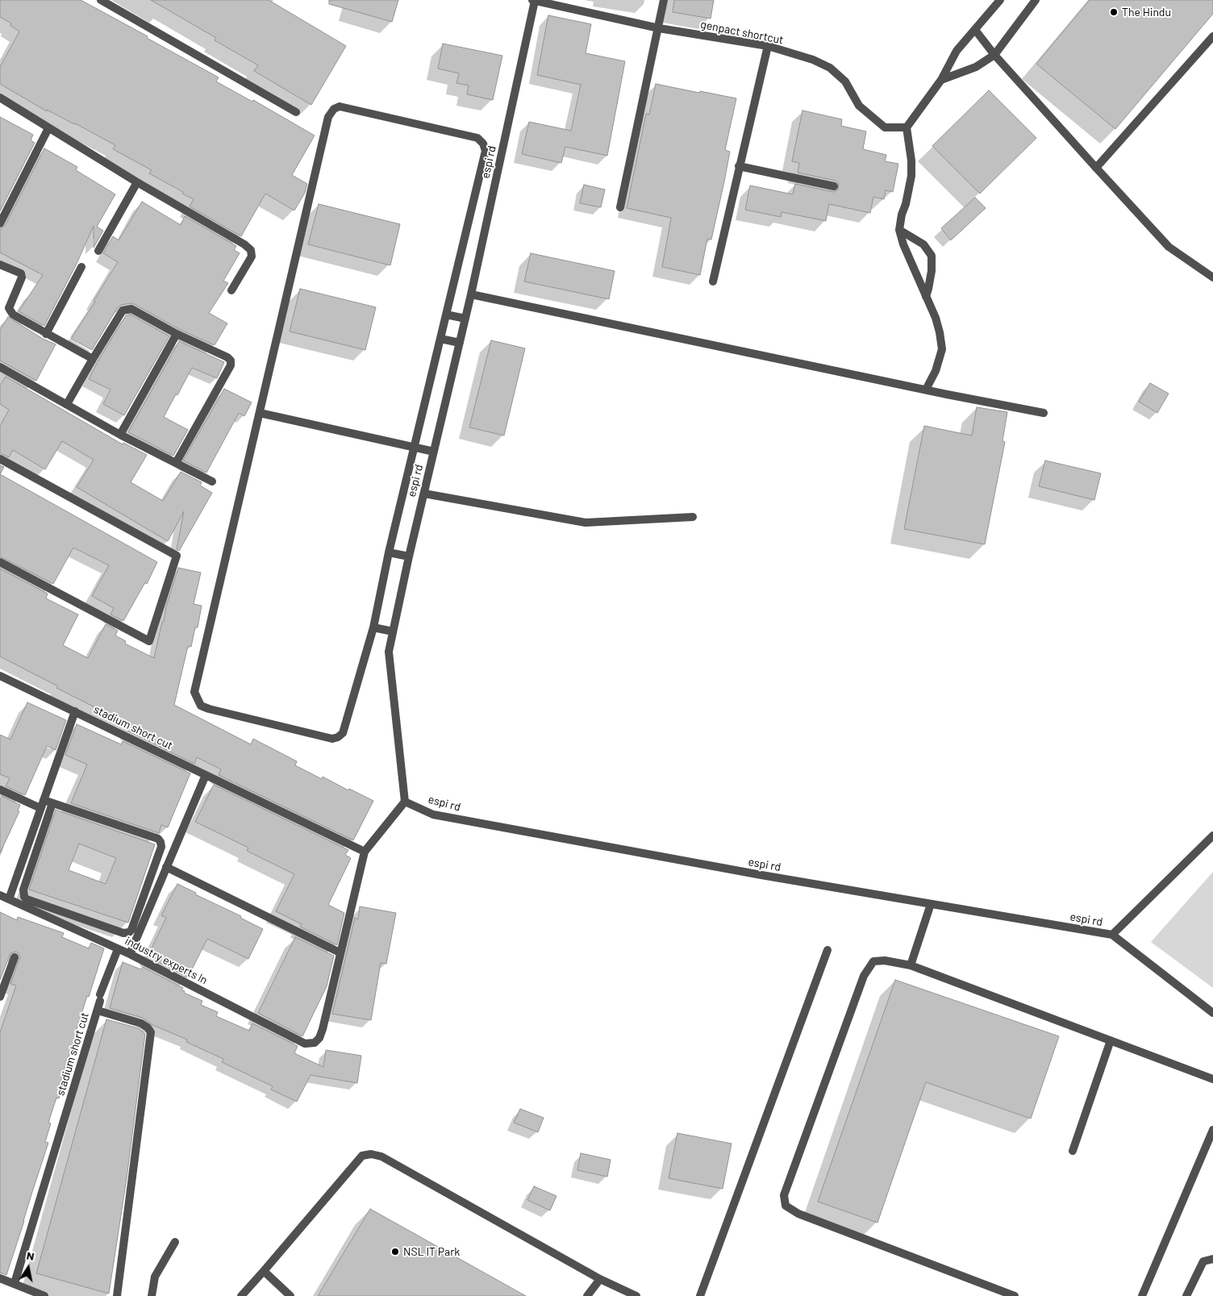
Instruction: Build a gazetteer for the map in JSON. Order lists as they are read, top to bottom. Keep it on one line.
{"streets":{"street":["genpact shortcut","espi rd","stadium short cut","industry experts ln"]},"crossings":[["genpact shortcut","espi rd"]],"places":["The Hindu","NSL IT Park"],"north":"top"}
